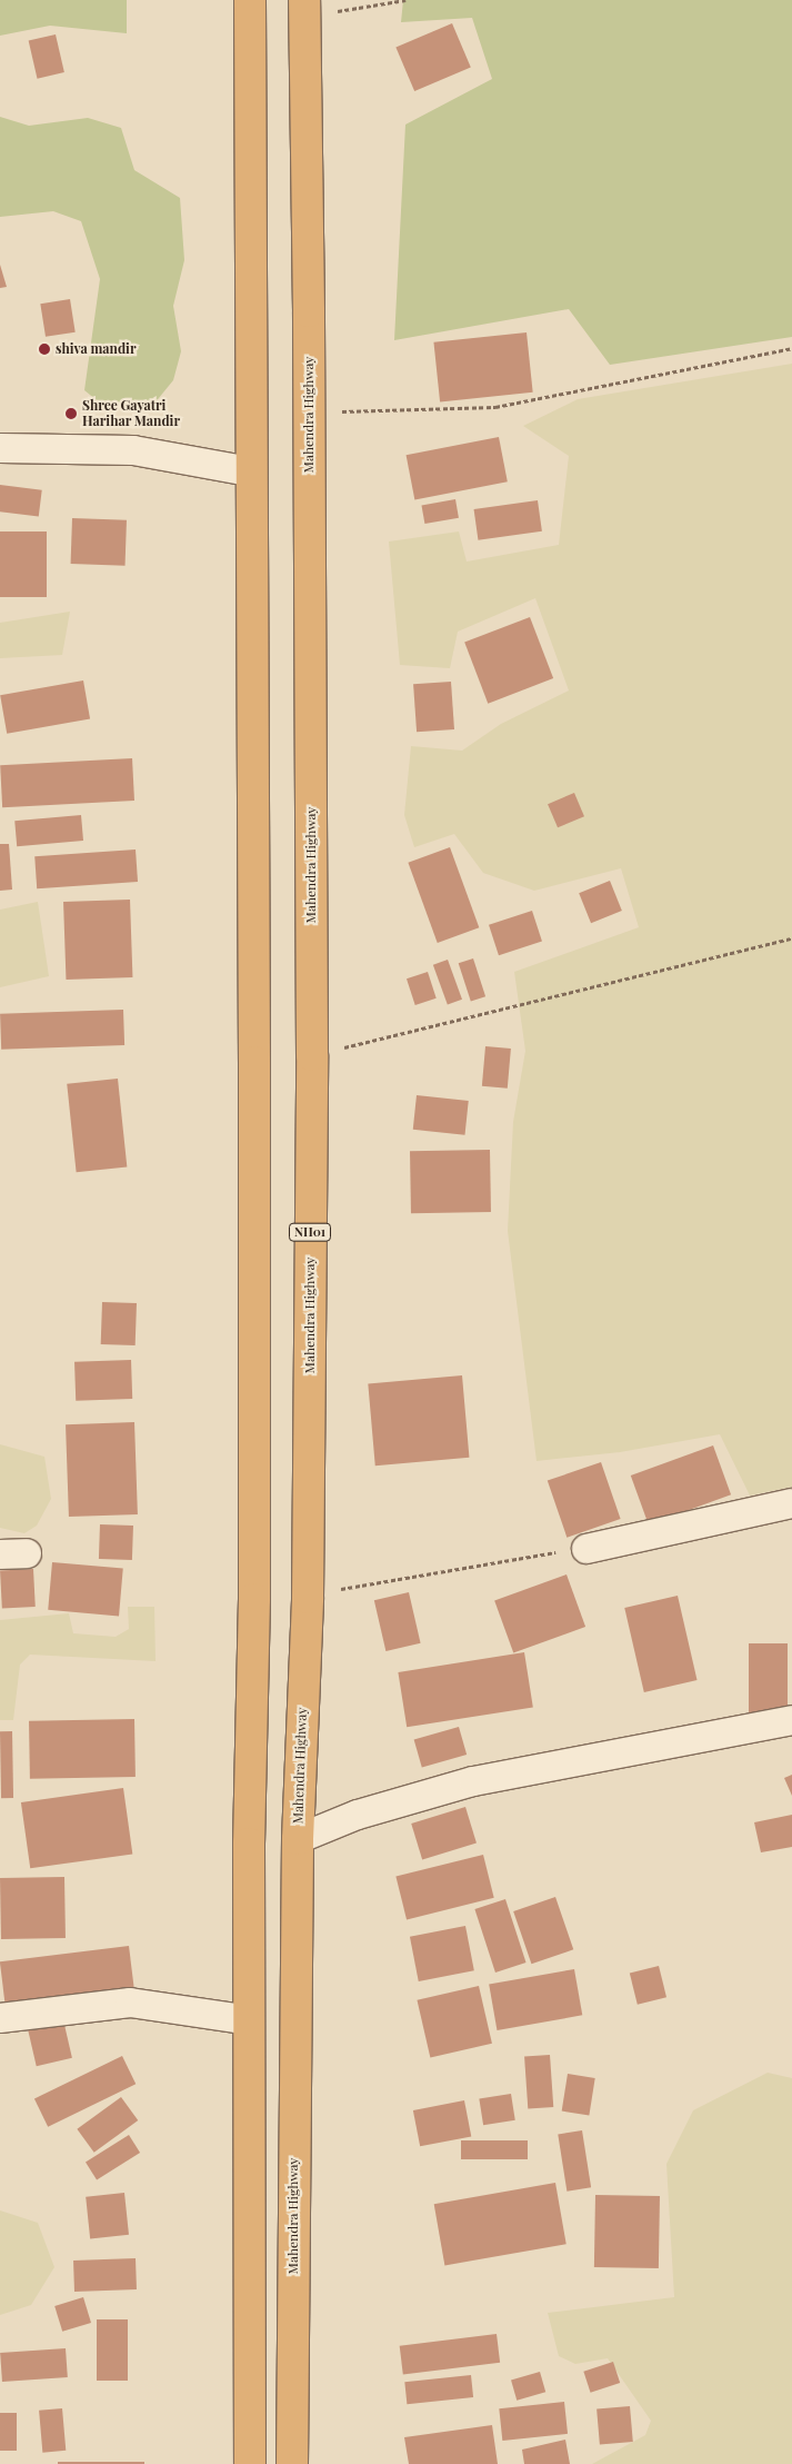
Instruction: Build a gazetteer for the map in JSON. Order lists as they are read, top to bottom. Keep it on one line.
{"streets":{"highway":["Mahendra Highway","NH01"]},"places":["shiva mandir","Shree Gayatri Harihar Mandir"]}
